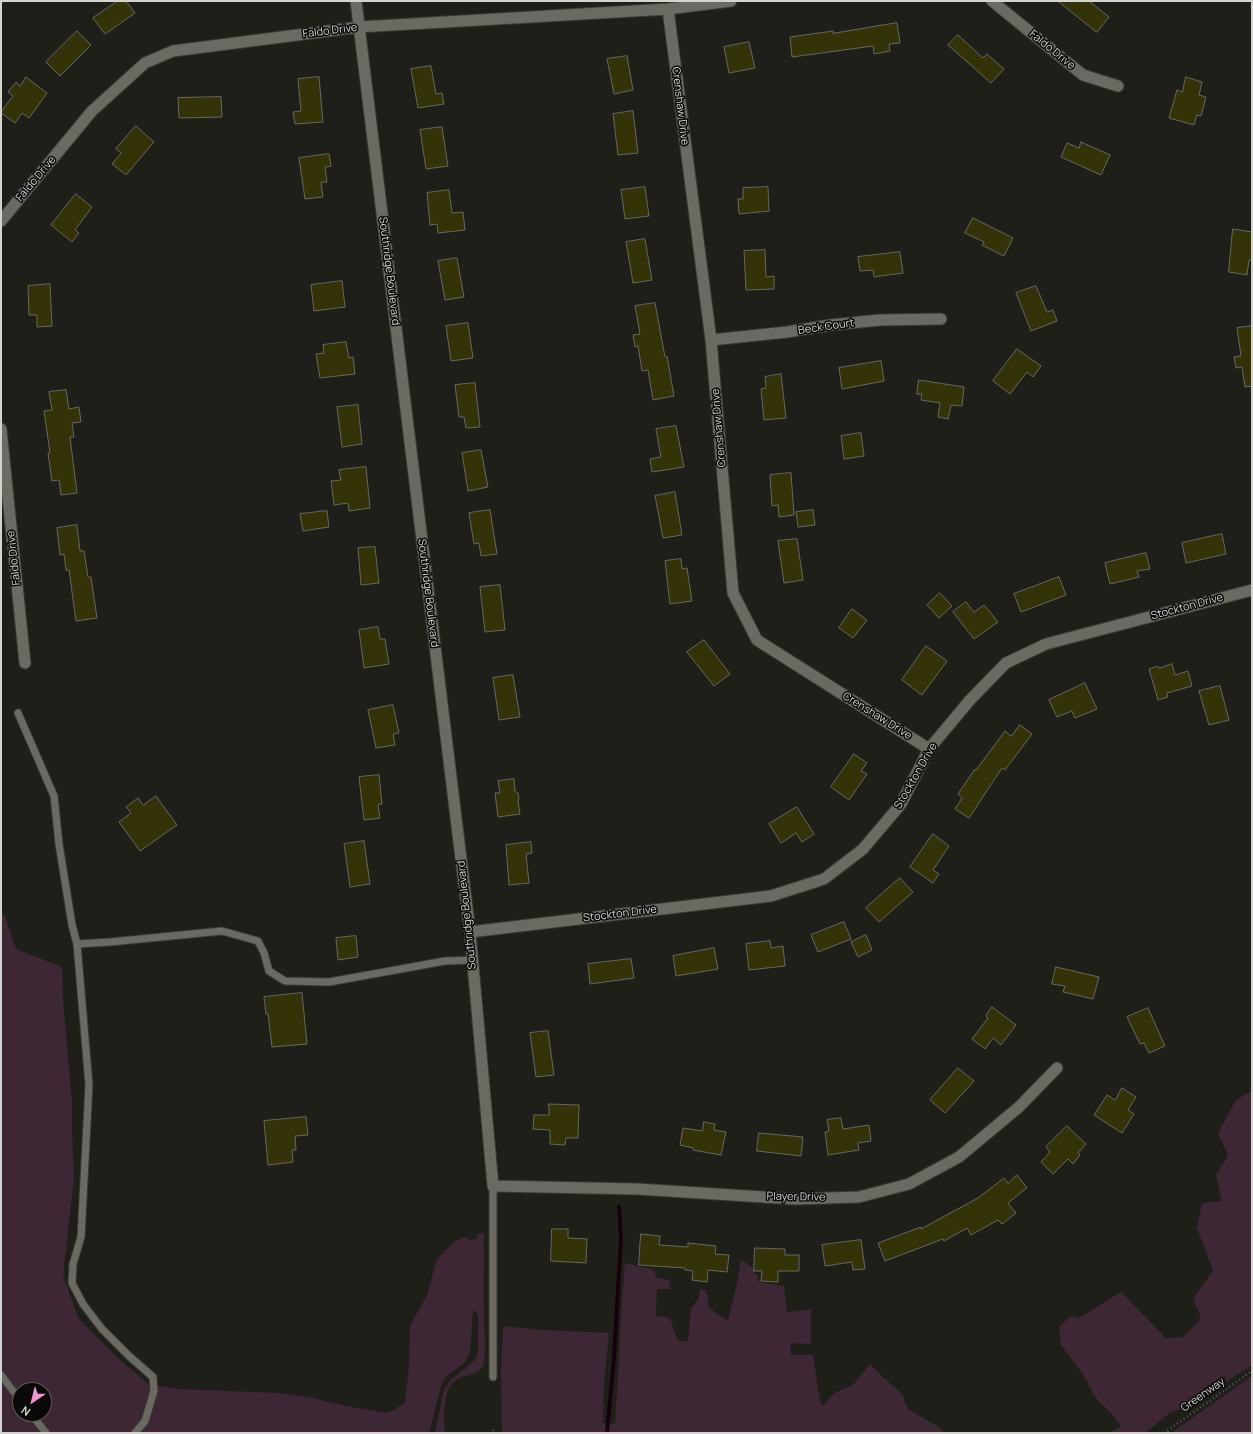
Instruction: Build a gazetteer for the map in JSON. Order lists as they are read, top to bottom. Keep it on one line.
{"streets":{"street":["Faldo Drive","Crenshaw Drive","Southridge Boulevard","Beck Court","Stockton Drive","Player Drive"],"path":["Greenway"]},"crossings":[["Faldo Drive","Crenshaw Drive"],["Faldo Drive","Southridge Boulevard"],["Crenshaw Drive","Beck Court"],["Crenshaw Drive","Stockton Drive"],["Southridge Boulevard","Stockton Drive"],["Southridge Boulevard","Player Drive"]],"north":"bottom left"}
